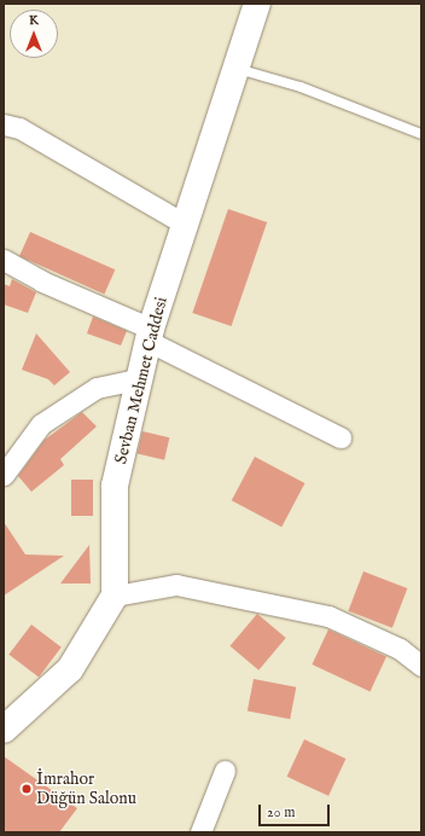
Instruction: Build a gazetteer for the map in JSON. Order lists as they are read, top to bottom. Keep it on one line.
{"streets":{"main road":["Sevban Mehmet Caddesi"]},"places":["İmrahor Düğün Salonu"],"scale_bar":"20 m","north":"top"}
